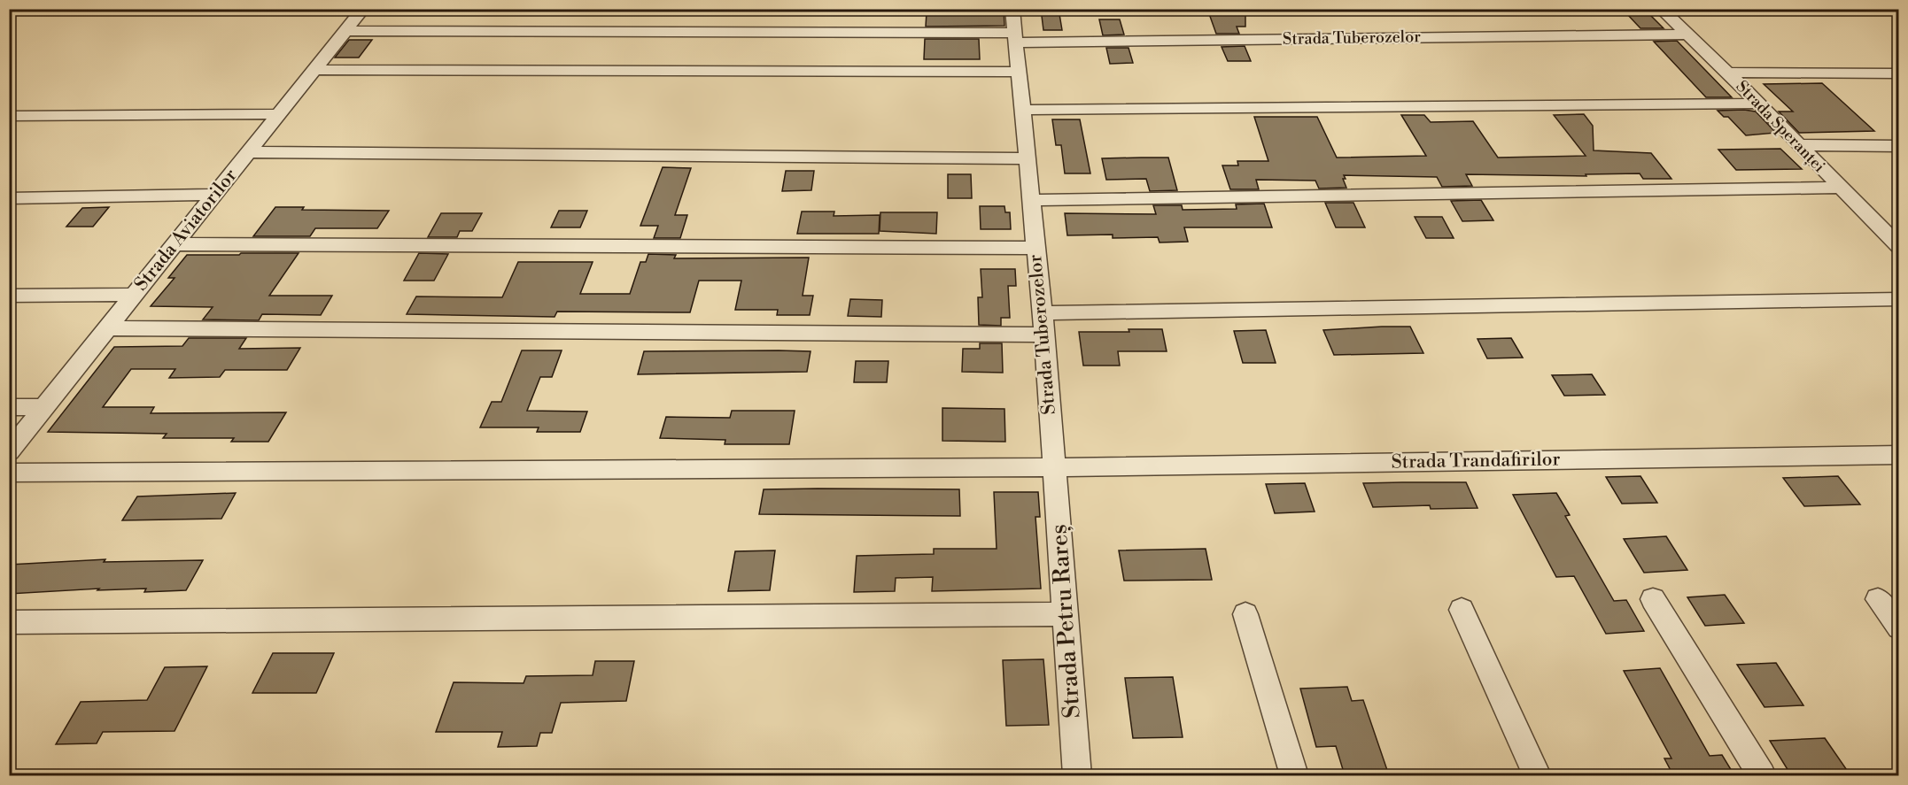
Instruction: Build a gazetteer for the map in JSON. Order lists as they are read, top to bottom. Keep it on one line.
{"streets":{"street":["Strada Tuberozelor","Strada Speranței","Strada Aviatorilor","Strada Trandafirilor","Strada Petru Rareș"]},"crossings":[["Strada Tuberozelor","Strada Speranței"],["Strada Tuberozelor","Strada Trandafirilor"],["Strada Tuberozelor","Strada Petru Rareș"],["Strada Trandafirilor","Strada Petru Rareș"]]}
